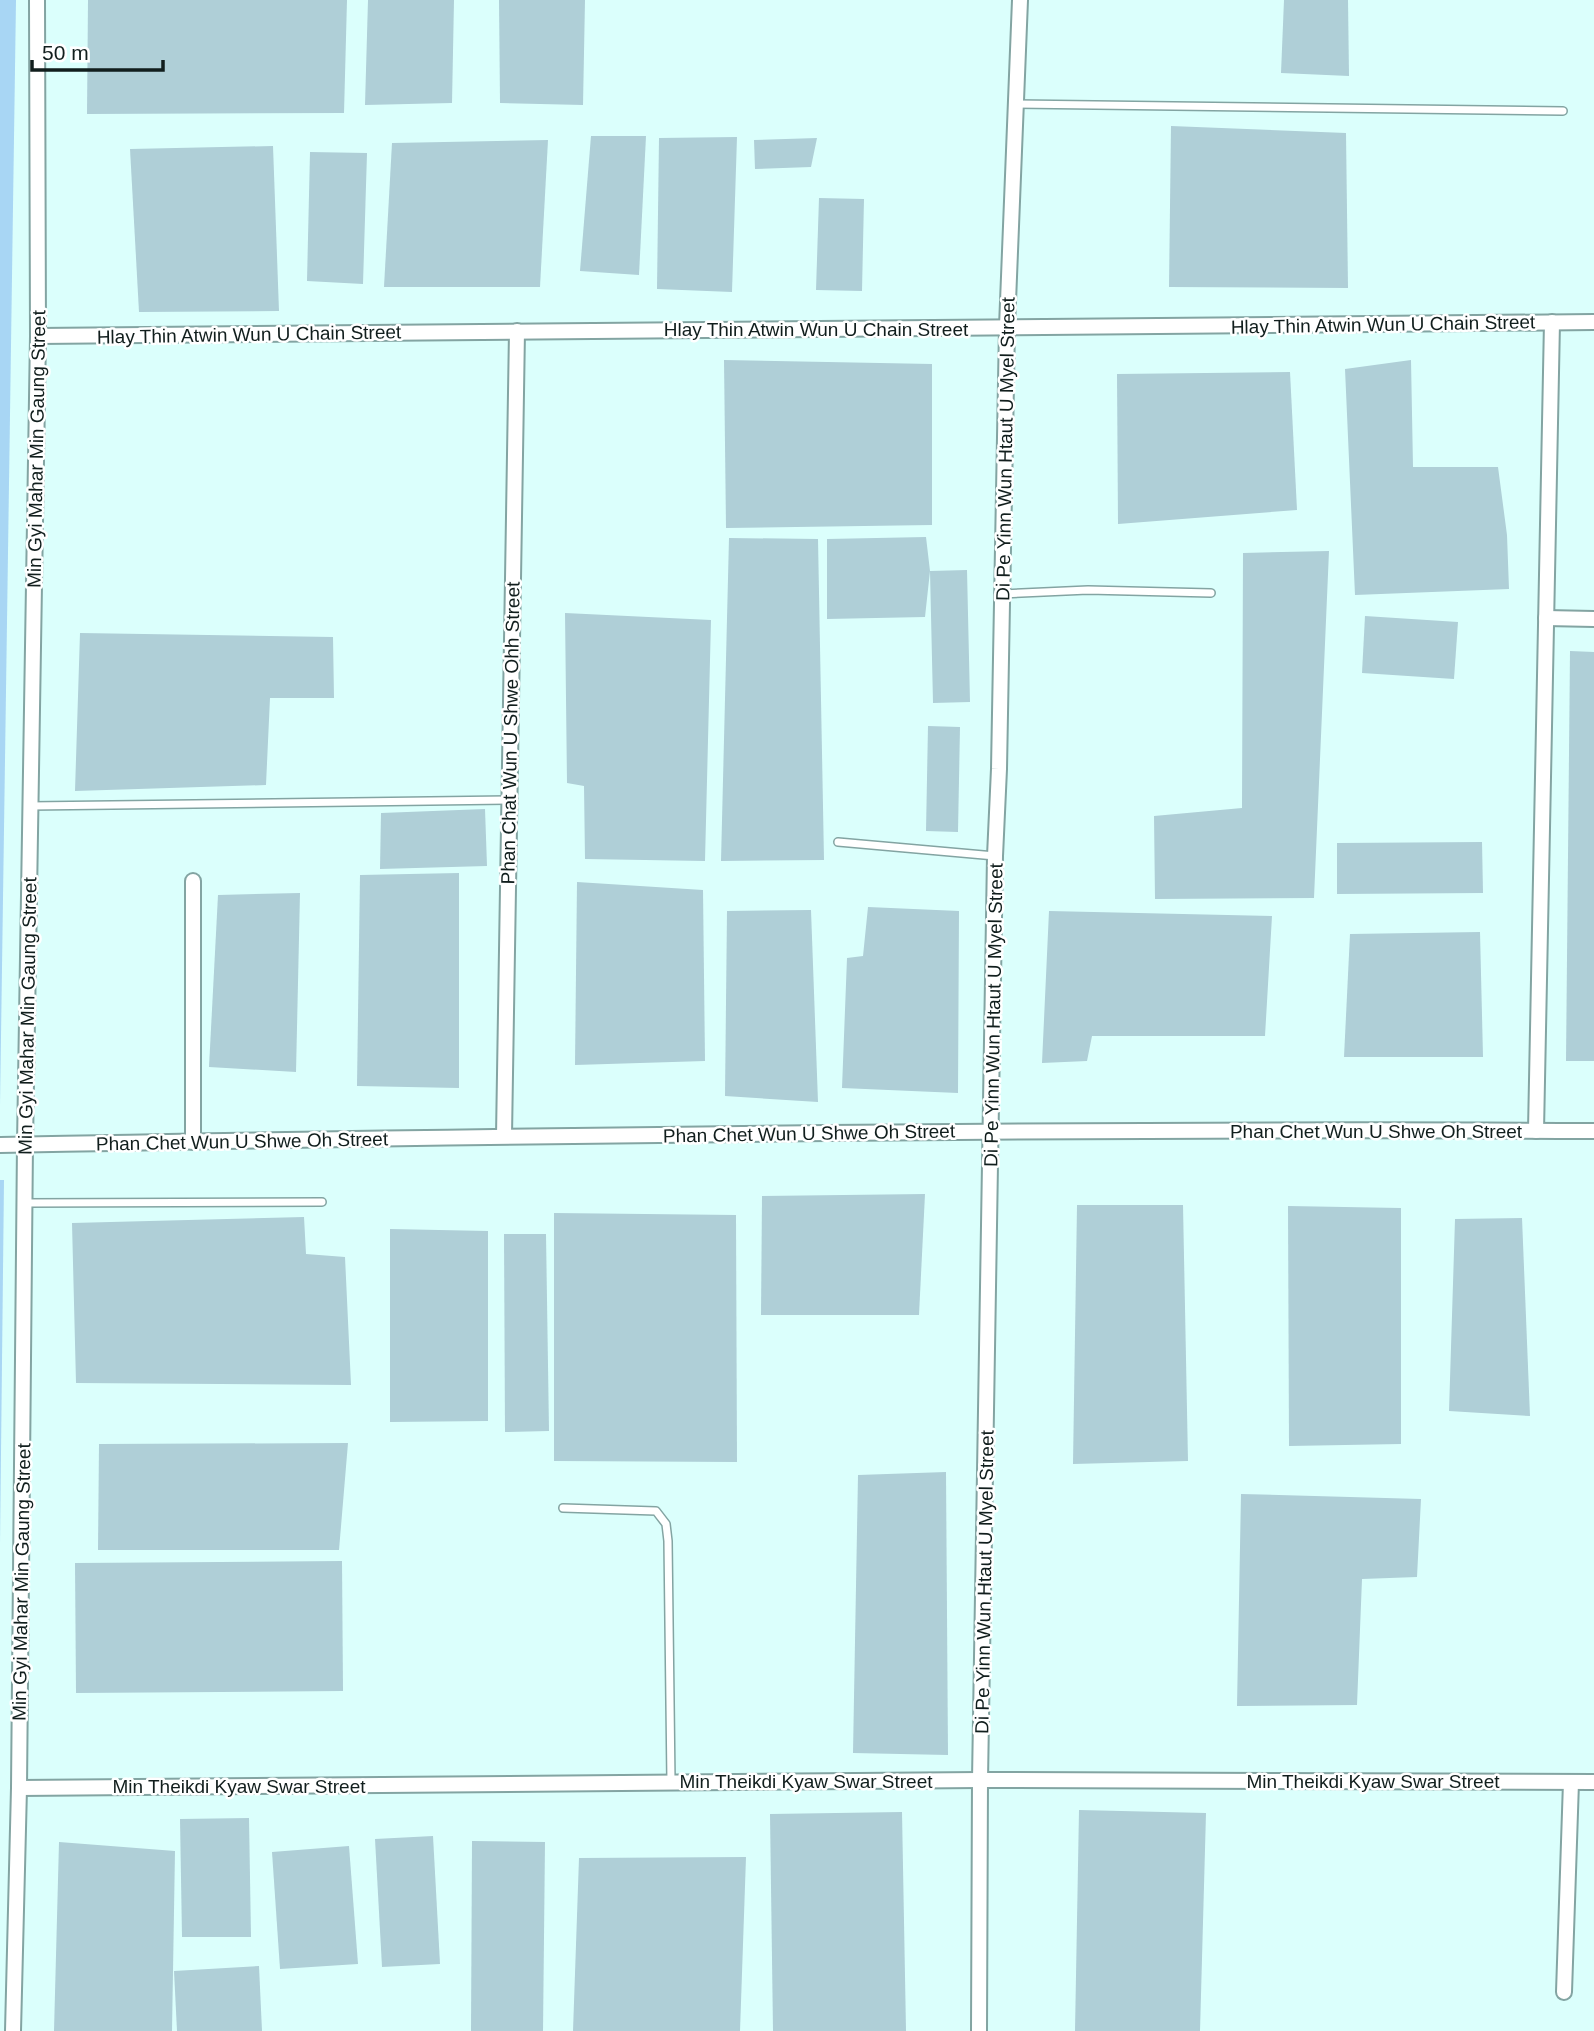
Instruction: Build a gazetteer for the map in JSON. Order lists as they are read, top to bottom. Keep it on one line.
{"streets":{"street":["Hlay Thin Atwin Wun U Chain Street","Min Gyi Mahar Min Gaung Street","Di Pe Yinn Wun Htaut U Myel Street","Phan Chat Wun U Shwe Ohh Street","Phan Chet Wun U Shwe Oh Street","Min Theikdi Kyaw Swar Street"]},"crossings":[["Hlay Thin Atwin Wun U Chain Street","Min Gyi Mahar Min Gaung Street"],["Hlay Thin Atwin Wun U Chain Street","Di Pe Yinn Wun Htaut U Myel Street"],["Hlay Thin Atwin Wun U Chain Street","Phan Chat Wun U Shwe Ohh Street"],["Min Gyi Mahar Min Gaung Street","Phan Chet Wun U Shwe Oh Street"],["Min Gyi Mahar Min Gaung Street","Min Theikdi Kyaw Swar Street"],["Di Pe Yinn Wun Htaut U Myel Street","Phan Chet Wun U Shwe Oh Street"],["Di Pe Yinn Wun Htaut U Myel Street","Min Theikdi Kyaw Swar Street"],["Phan Chat Wun U Shwe Ohh Street","Phan Chet Wun U Shwe Oh Street"]],"scale_bar":"50 m"}
